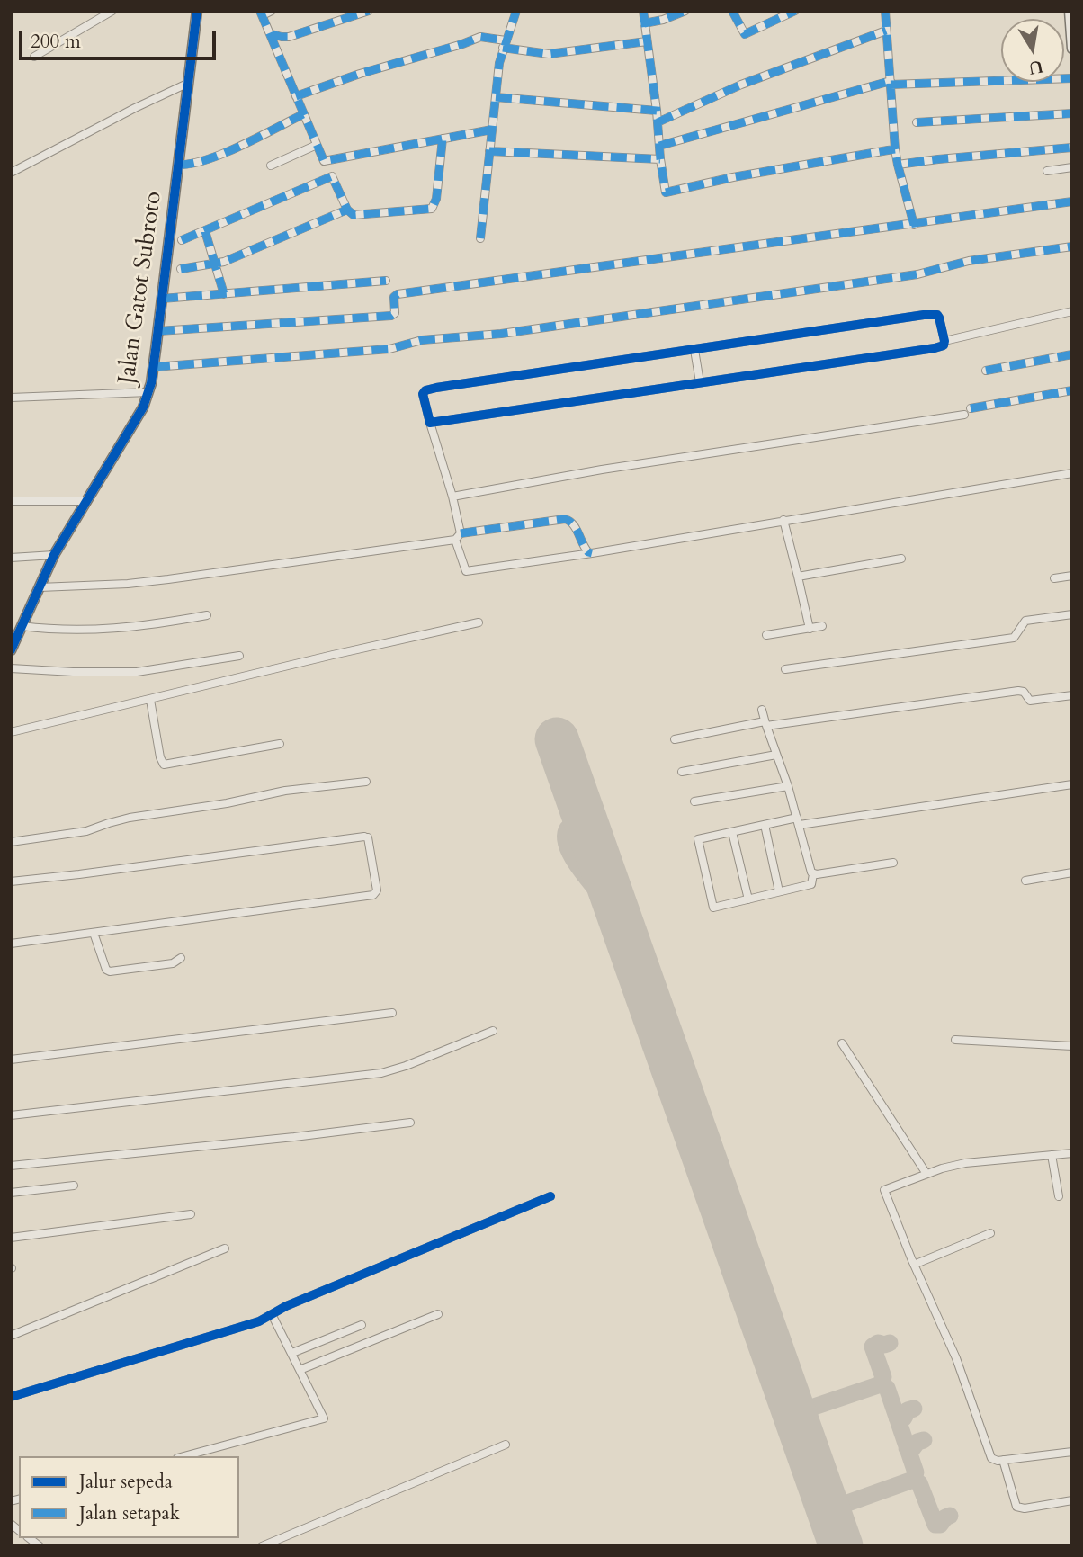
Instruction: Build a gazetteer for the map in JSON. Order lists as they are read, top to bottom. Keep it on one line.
{"streets":{"street":["Jalan Gatot Subroto"]},"legend":["Jalur sepeda","Jalan setapak"],"scale_bar":"200 m","north":"bottom"}
